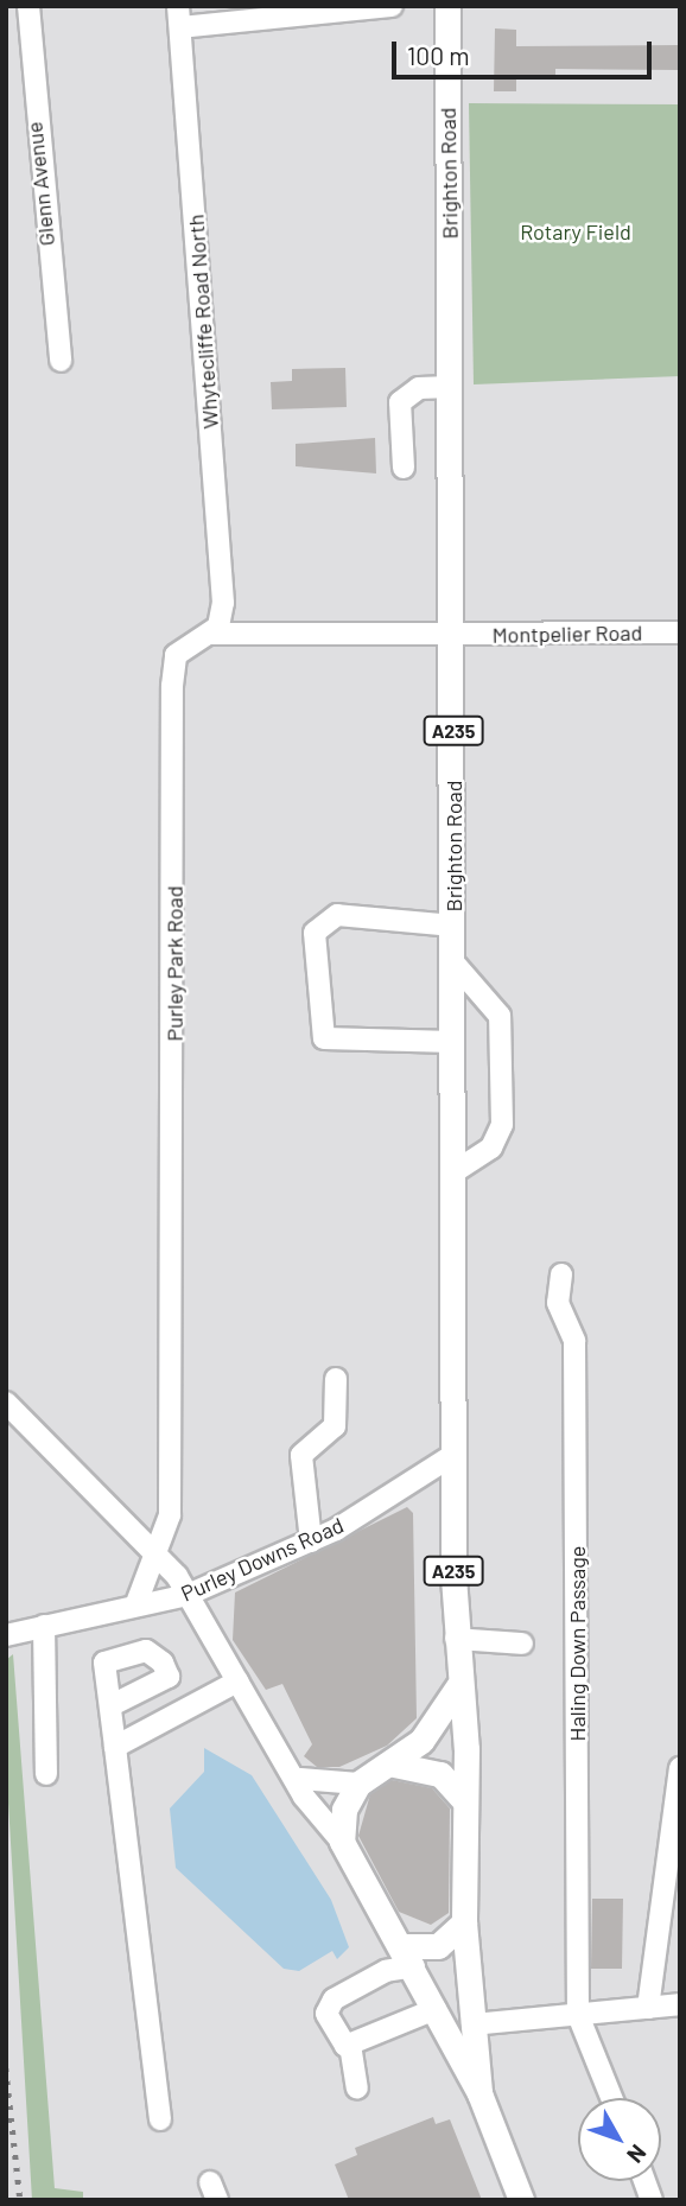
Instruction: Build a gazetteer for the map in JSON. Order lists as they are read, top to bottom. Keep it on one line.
{"streets":{"main road":["Brighton Road","A235"],"street":["Glenn Avenue","Whytecliffe Road North","Montpelier Road","Purley Park Road","Purley Downs Road","Haling Down Passage"]},"crossings":[["Brighton Road","Montpelier Road"],["Brighton Road","Purley Downs Road"],["Whytecliffe Road North","Purley Park Road"]],"parks":["Rotary Field"],"scale_bar":"100 m","north":"bottom right"}
